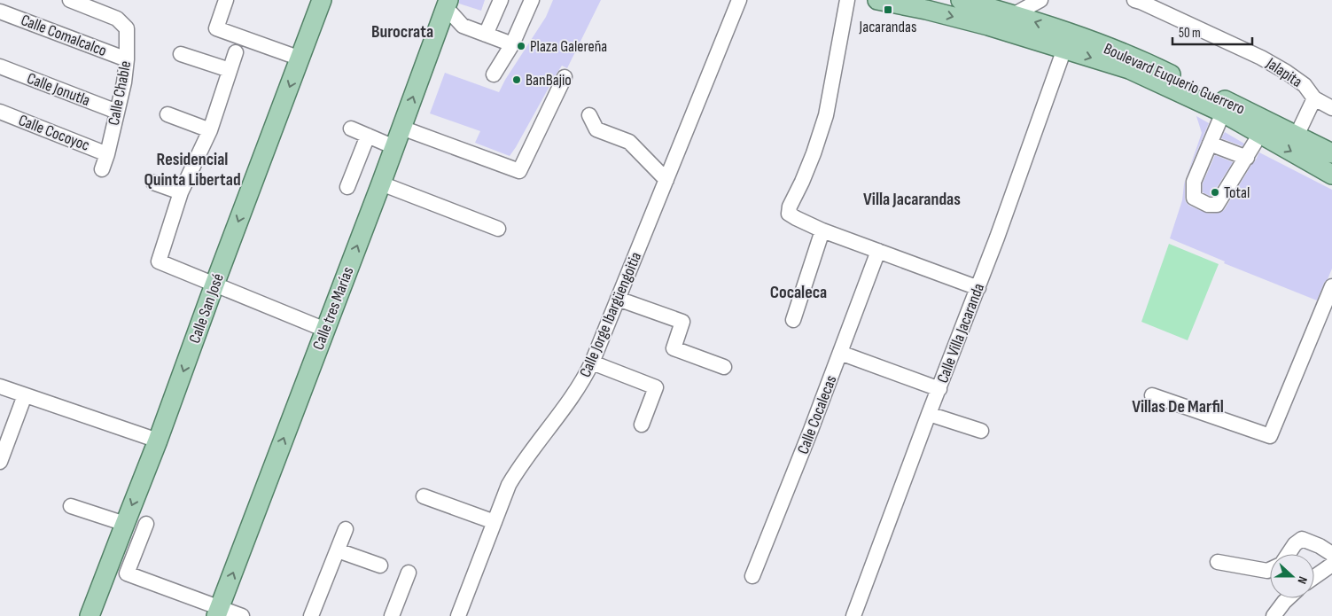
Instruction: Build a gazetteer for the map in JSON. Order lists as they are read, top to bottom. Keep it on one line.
{"streets":{"main road":["Boulevard Euquerio Guerrero","Calle San José","Calle tres Marías"],"street":["Calle Comalcalco","Jalapita","Calle Jonutla","Calle Chable","Calle Cocoyoc","Calle Jorge Ibargüengoitia","Calle Villa Jacaranda","Calle Cocalecas"]},"crossings":[["Calle Comalcalco","Calle Chable"],["Calle Jonutla","Calle Chable"],["Calle Chable","Calle Cocoyoc"]],"one_way":["Calle San José","Calle tres Marías"],"districts":["Burocrata","Residencial Quinta Libertad","Villa Jacarandas","Cocaleca","Villas De Marfil"],"places":{"transit":["Jacarandas"],"other":["Plaza Galereña","BanBajio","Total"]},"scale_bar":"50 m","north":"right"}
